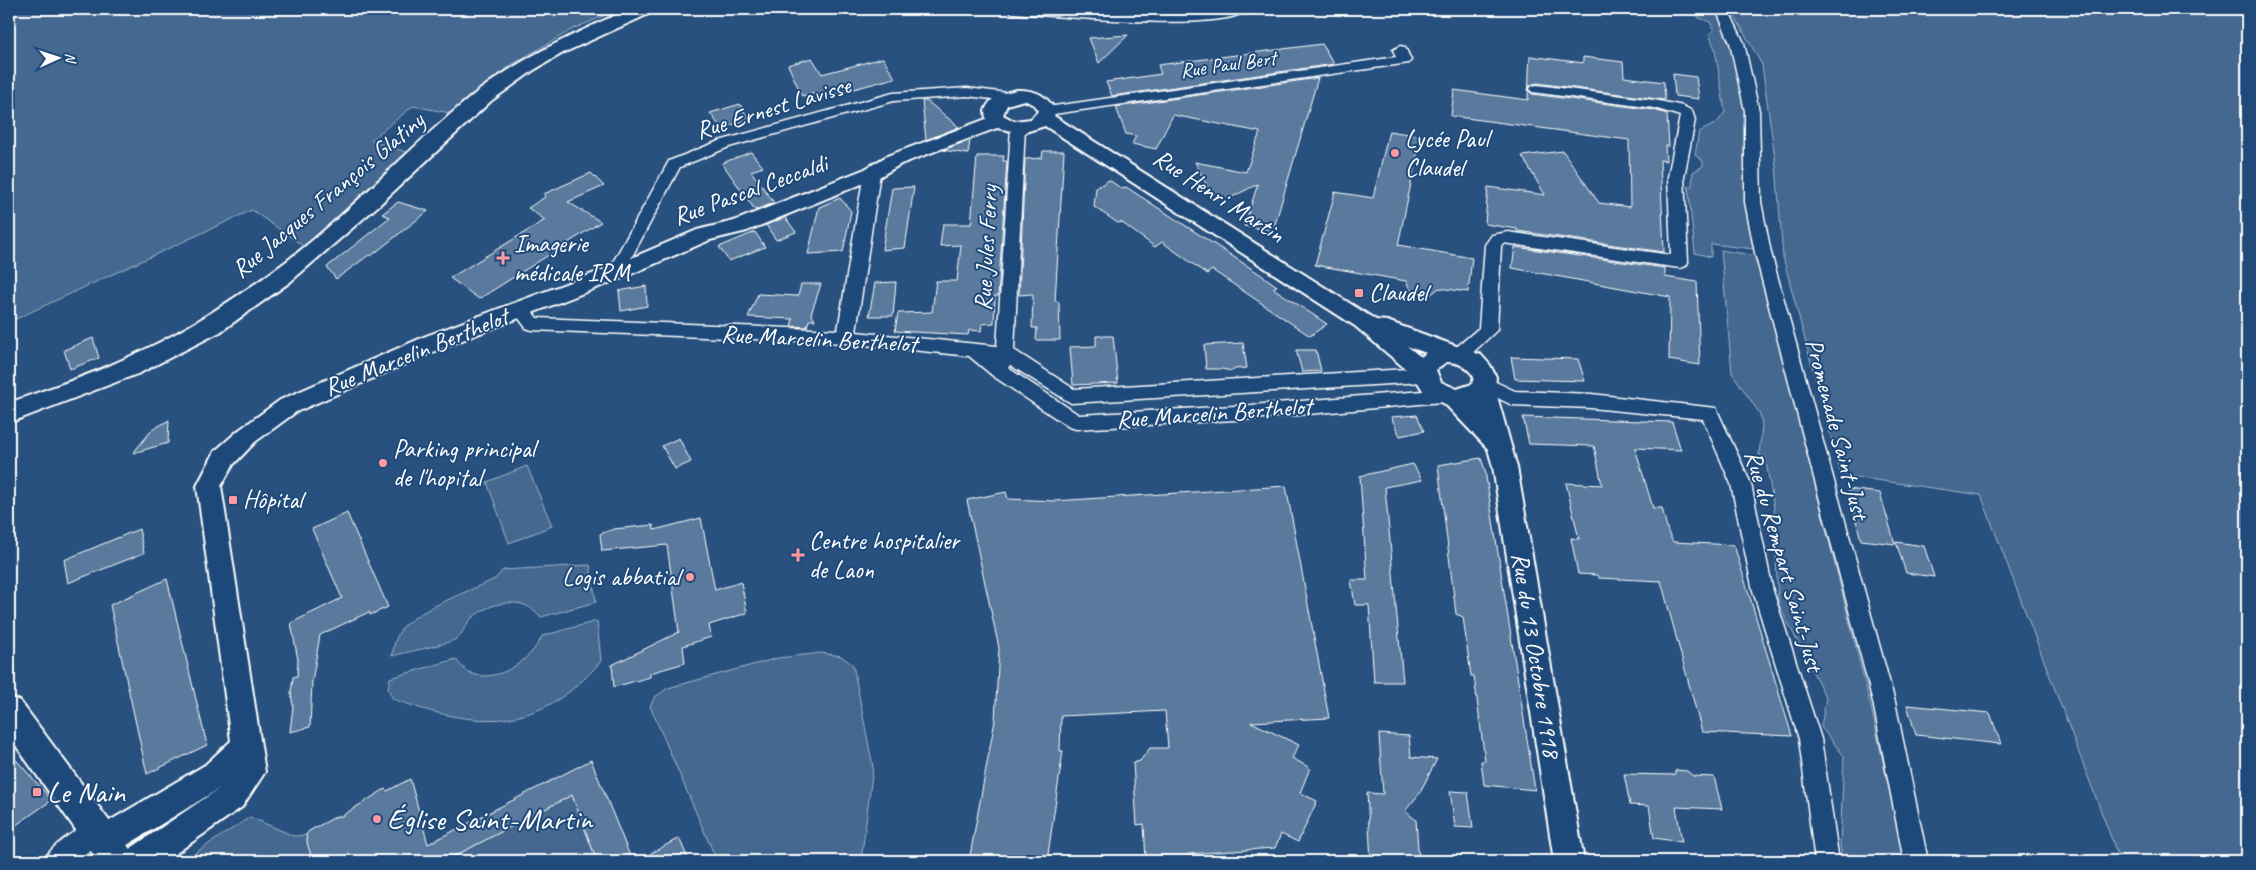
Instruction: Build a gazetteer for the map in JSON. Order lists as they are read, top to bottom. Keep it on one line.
{"streets":{"main road":["Rue Jacques François Glatiny"],"street":["Rue Paul Bert","Rue Ernest Lavisse","Rue Pascal Ceccaldi","Rue Henri Martin","Rue Jules Ferry","Rue Marcelin Berthelot","Promenade Saint-Just","Rue du Rempart Saint-Just","Rue du 13 Octobre 1918"]},"crossings":[["Rue Paul Bert","Rue Ernest Lavisse"],["Rue Paul Bert","Rue Pascal Ceccaldi"],["Rue Paul Bert","Rue Henri Martin"],["Rue Paul Bert","Rue Jules Ferry"],["Rue Ernest Lavisse","Rue Pascal Ceccaldi"],["Rue Ernest Lavisse","Rue Henri Martin"],["Rue Ernest Lavisse","Rue Jules Ferry"],["Rue Pascal Ceccaldi","Rue Henri Martin"],["Rue Pascal Ceccaldi","Rue Jules Ferry"],["Rue Pascal Ceccaldi","Rue Marcelin Berthelot"],["Rue Henri Martin","Rue Jules Ferry"],["Rue Henri Martin","Rue Marcelin Berthelot"],["Rue Henri Martin","Rue du Rempart Saint-Just"],["Rue Henri Martin","Rue du 13 Octobre 1918"],["Rue Jules Ferry","Rue Marcelin Berthelot"],["Rue Marcelin Berthelot","Rue du Rempart Saint-Just"],["Rue Marcelin Berthelot","Rue du 13 Octobre 1918"],["Rue du Rempart Saint-Just","Rue du 13 Octobre 1918"]],"places":{"other":["Lycée Paul Claudel","Parking principal de l'hopital","Logis abbatial","Église Saint-Martin"],"health":["Imagerie médicale IRM","Centre hospitalier de Laon"],"transit":["Claudel","Hôpital","Le Nain"]},"north":"right"}
